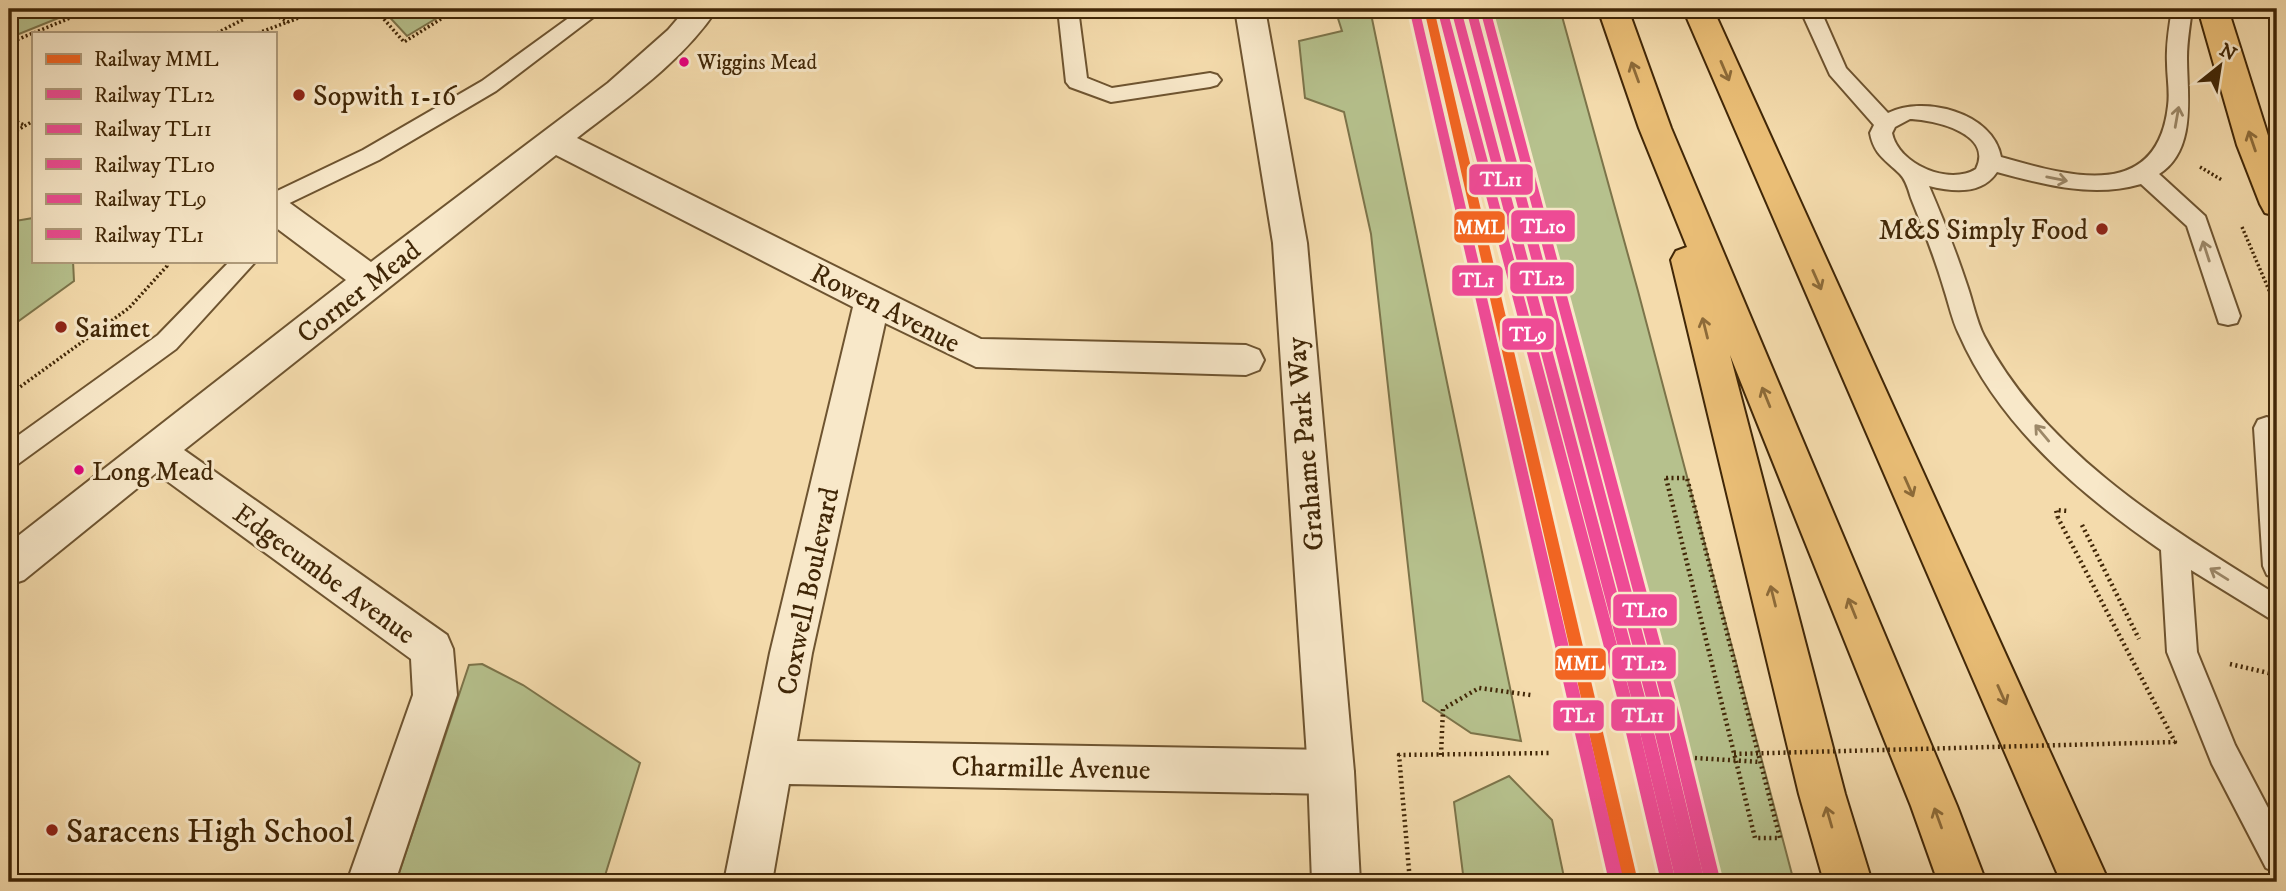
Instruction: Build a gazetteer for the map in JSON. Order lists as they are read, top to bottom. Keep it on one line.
{"streets":{"street":["Corner Mead","Rowen Avenue","Grahame Park Way","Edgecumbe Avenue","Coxwell Boulevard","Charmille Avenue"]},"crossings":[["Corner Mead","Rowen Avenue"],["Corner Mead","Edgecumbe Avenue"],["Rowen Avenue","Coxwell Boulevard"],["Grahame Park Way","Charmille Avenue"],["Coxwell Boulevard","Charmille Avenue"]],"places":["Wiggins Mead","Sopwith 1-16","M&S Simply Food","Saimet","Long Mead","Saracens High School"],"lines":["rail line MML","rail line TL12","rail line TL10","rail line TL1","rail line TL11","rail line TL9"],"legend":["Railway MML","Railway TL12","Railway TL11","Railway TL10","Railway TL9","Railway TL1"],"north":"top right"}
